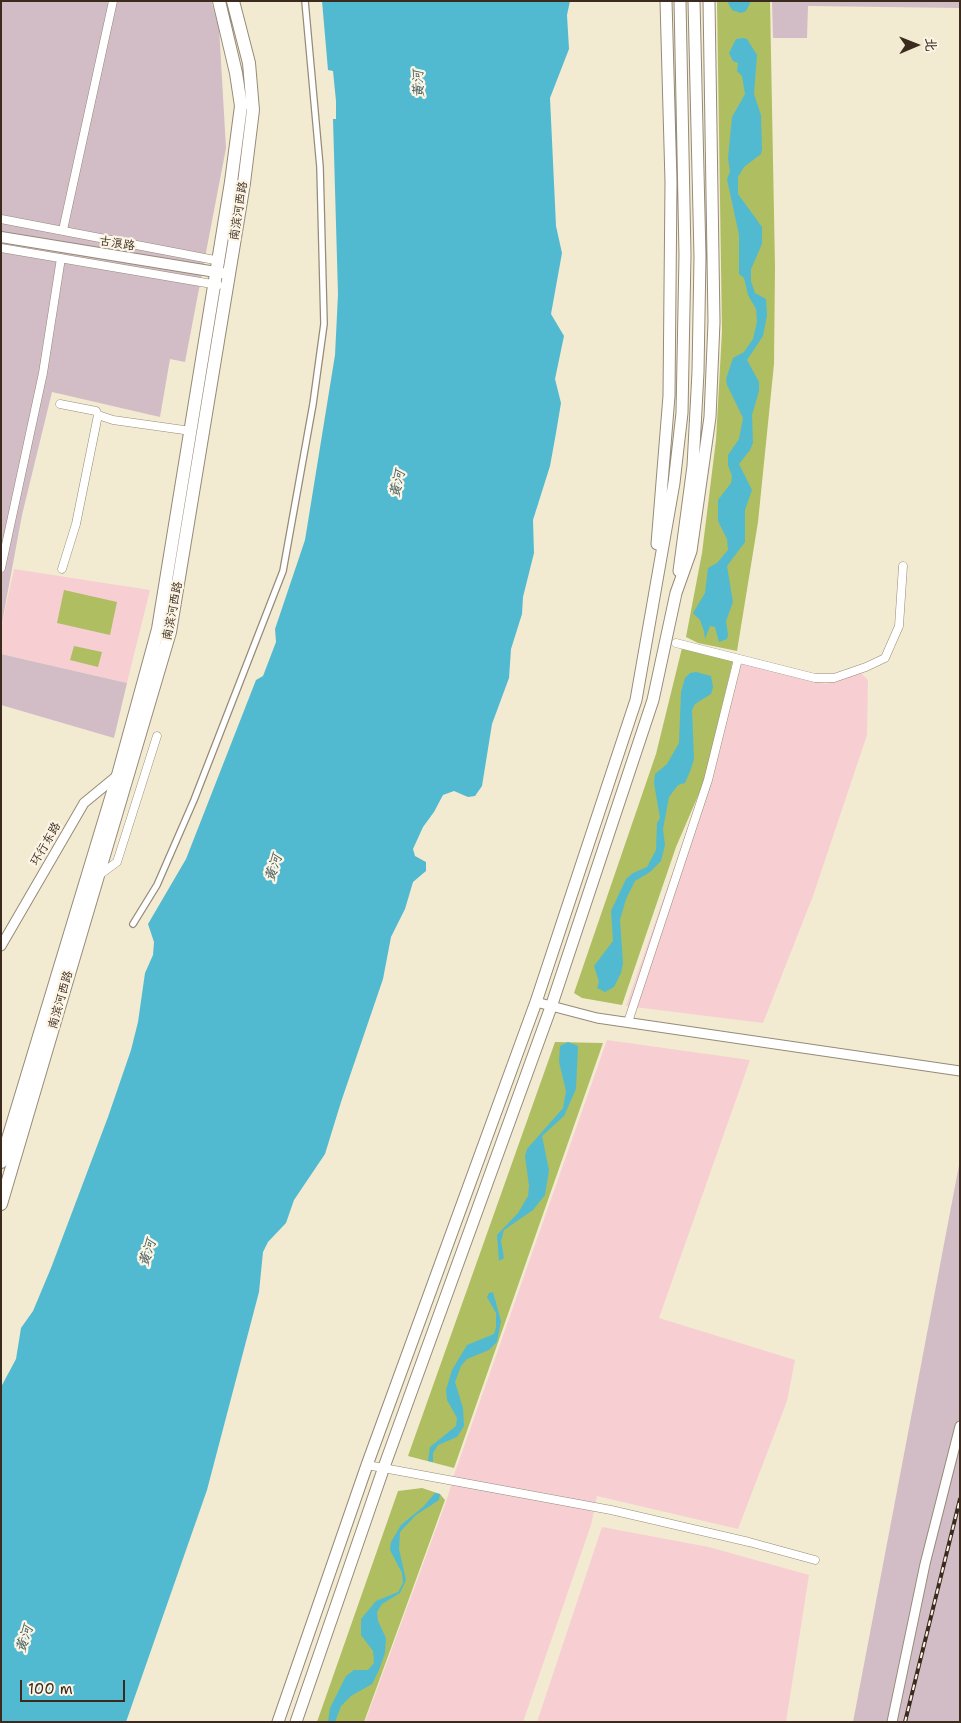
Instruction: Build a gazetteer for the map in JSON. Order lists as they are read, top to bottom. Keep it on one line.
{"streets":{"highway":["南滨河西路"],"main road":["古浪路"],"street":["环行东路"]},"crossings":[["南滨河西路","古浪路"],["南滨河西路","环行东路"]],"water":["黄河"],"scale_bar":"100 m","north":"right"}
